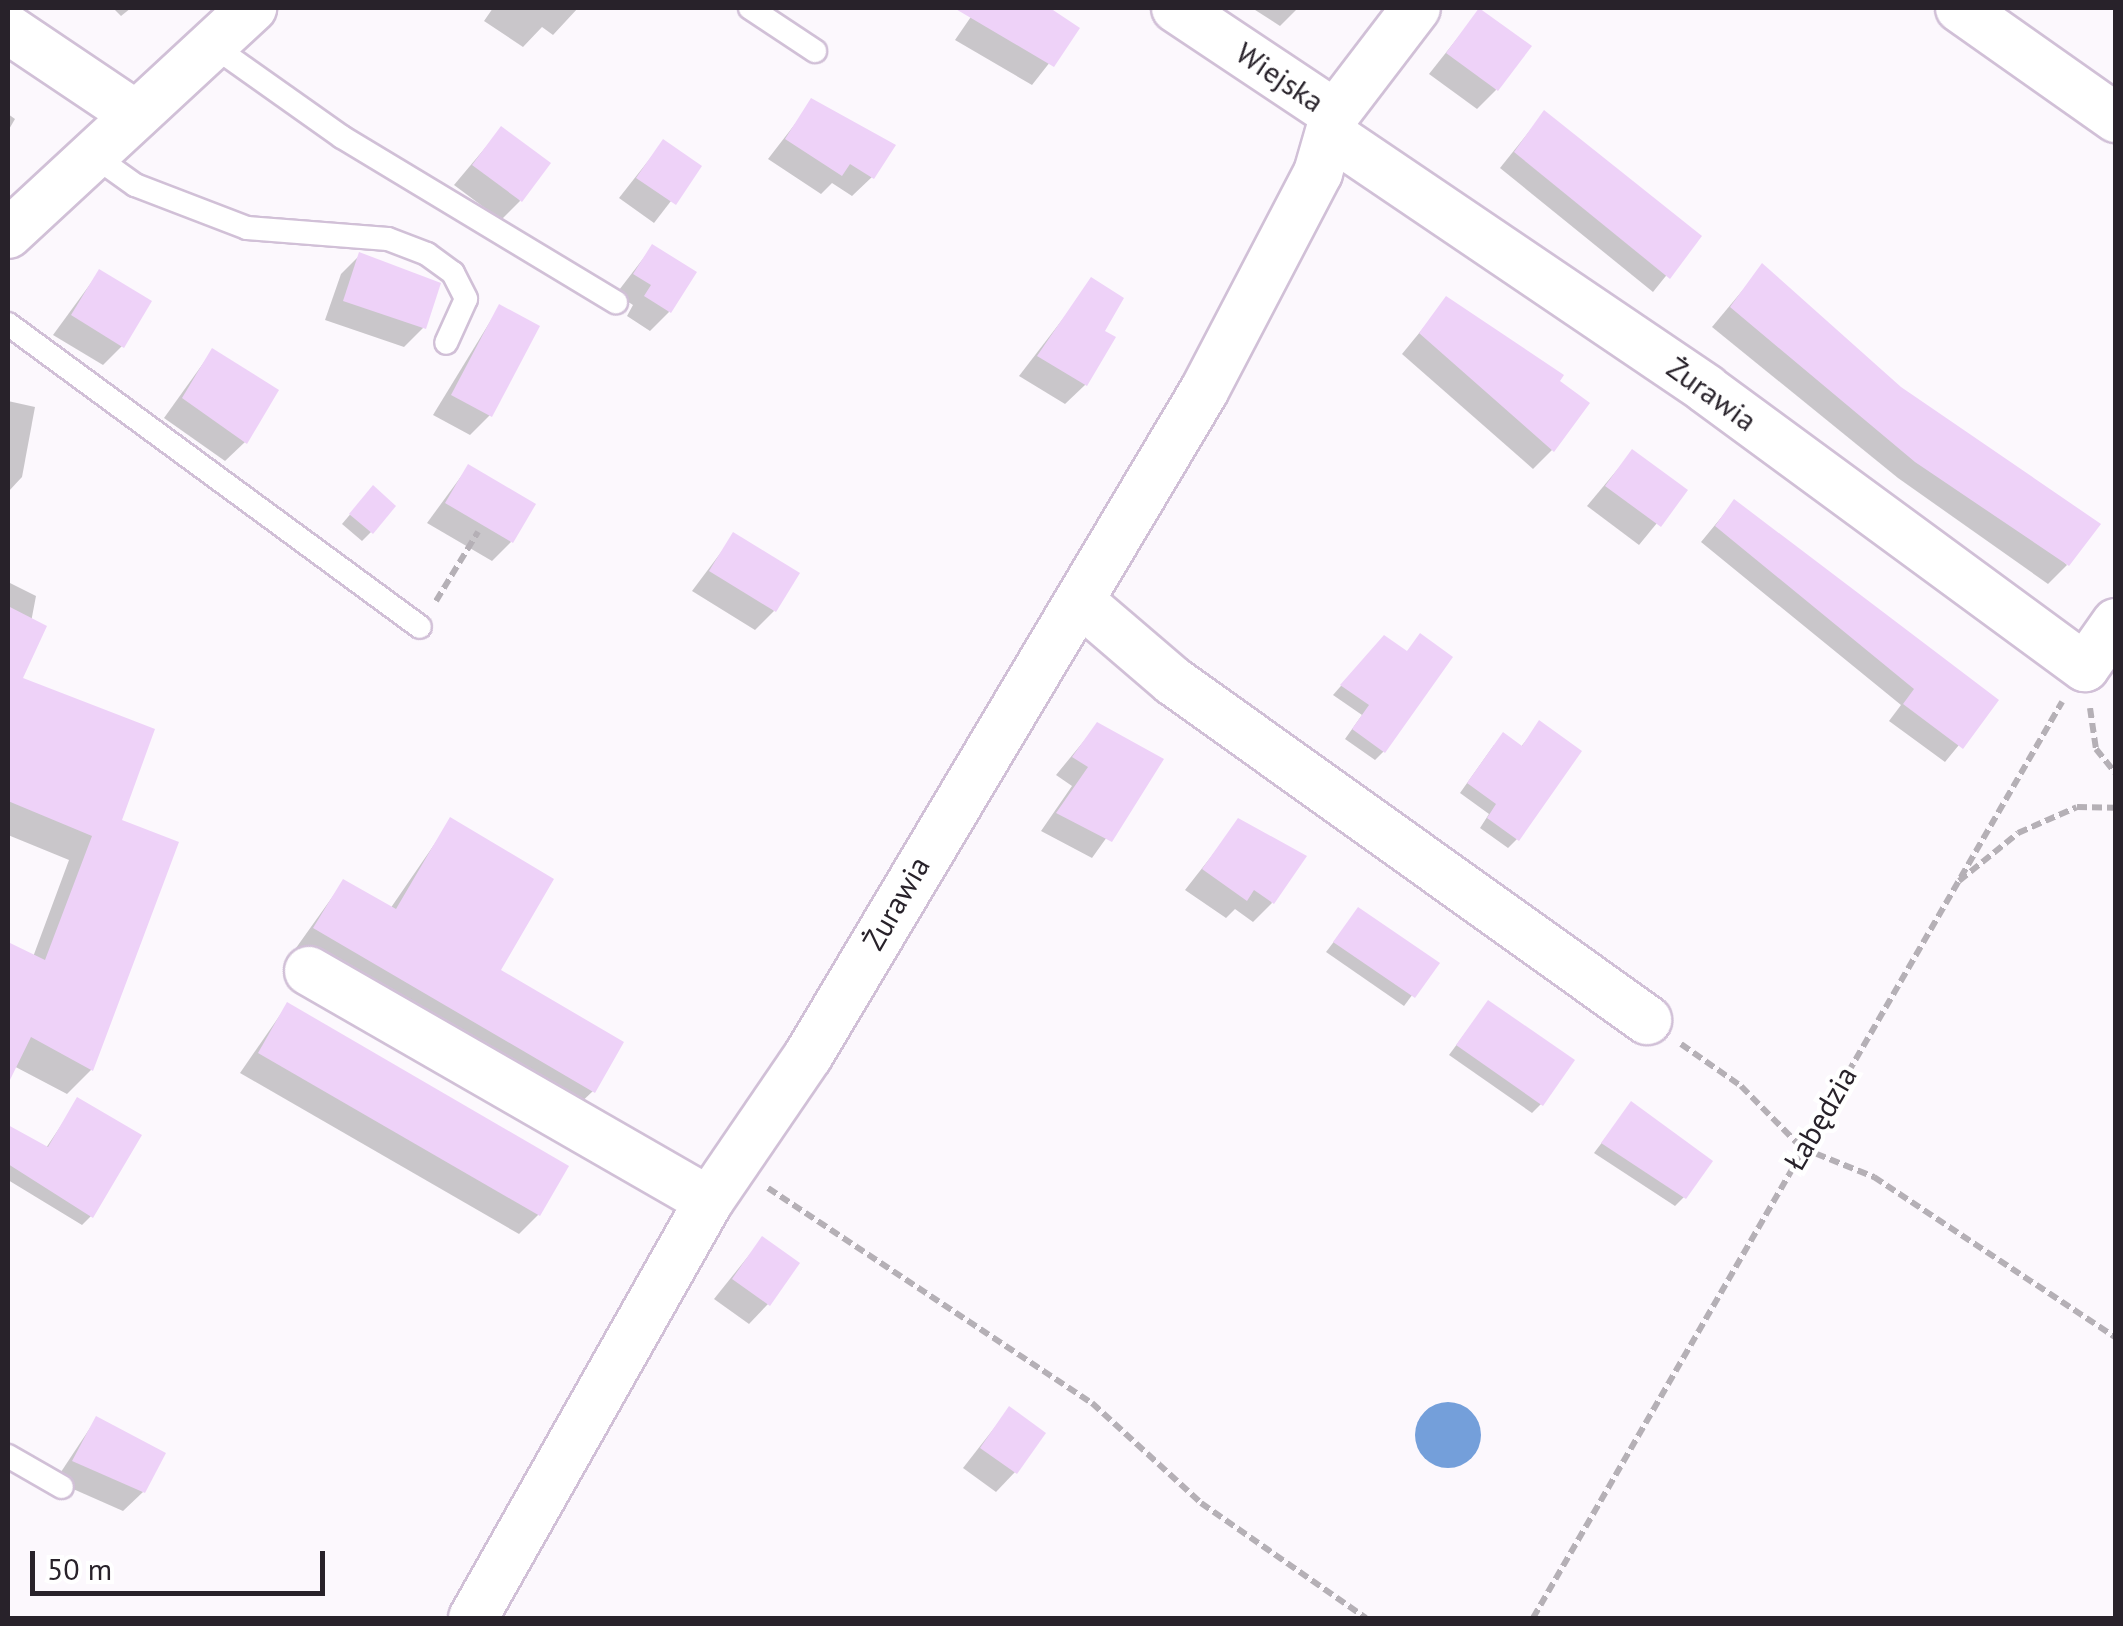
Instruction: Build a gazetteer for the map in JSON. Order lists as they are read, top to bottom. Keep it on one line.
{"streets":{"street":["Wiejska","Żurawia"],"path":["Łabędzia"]},"crossings":[["Wiejska","Żurawia"],["Żurawia","Łabędzia"]],"scale_bar":"50 m"}
